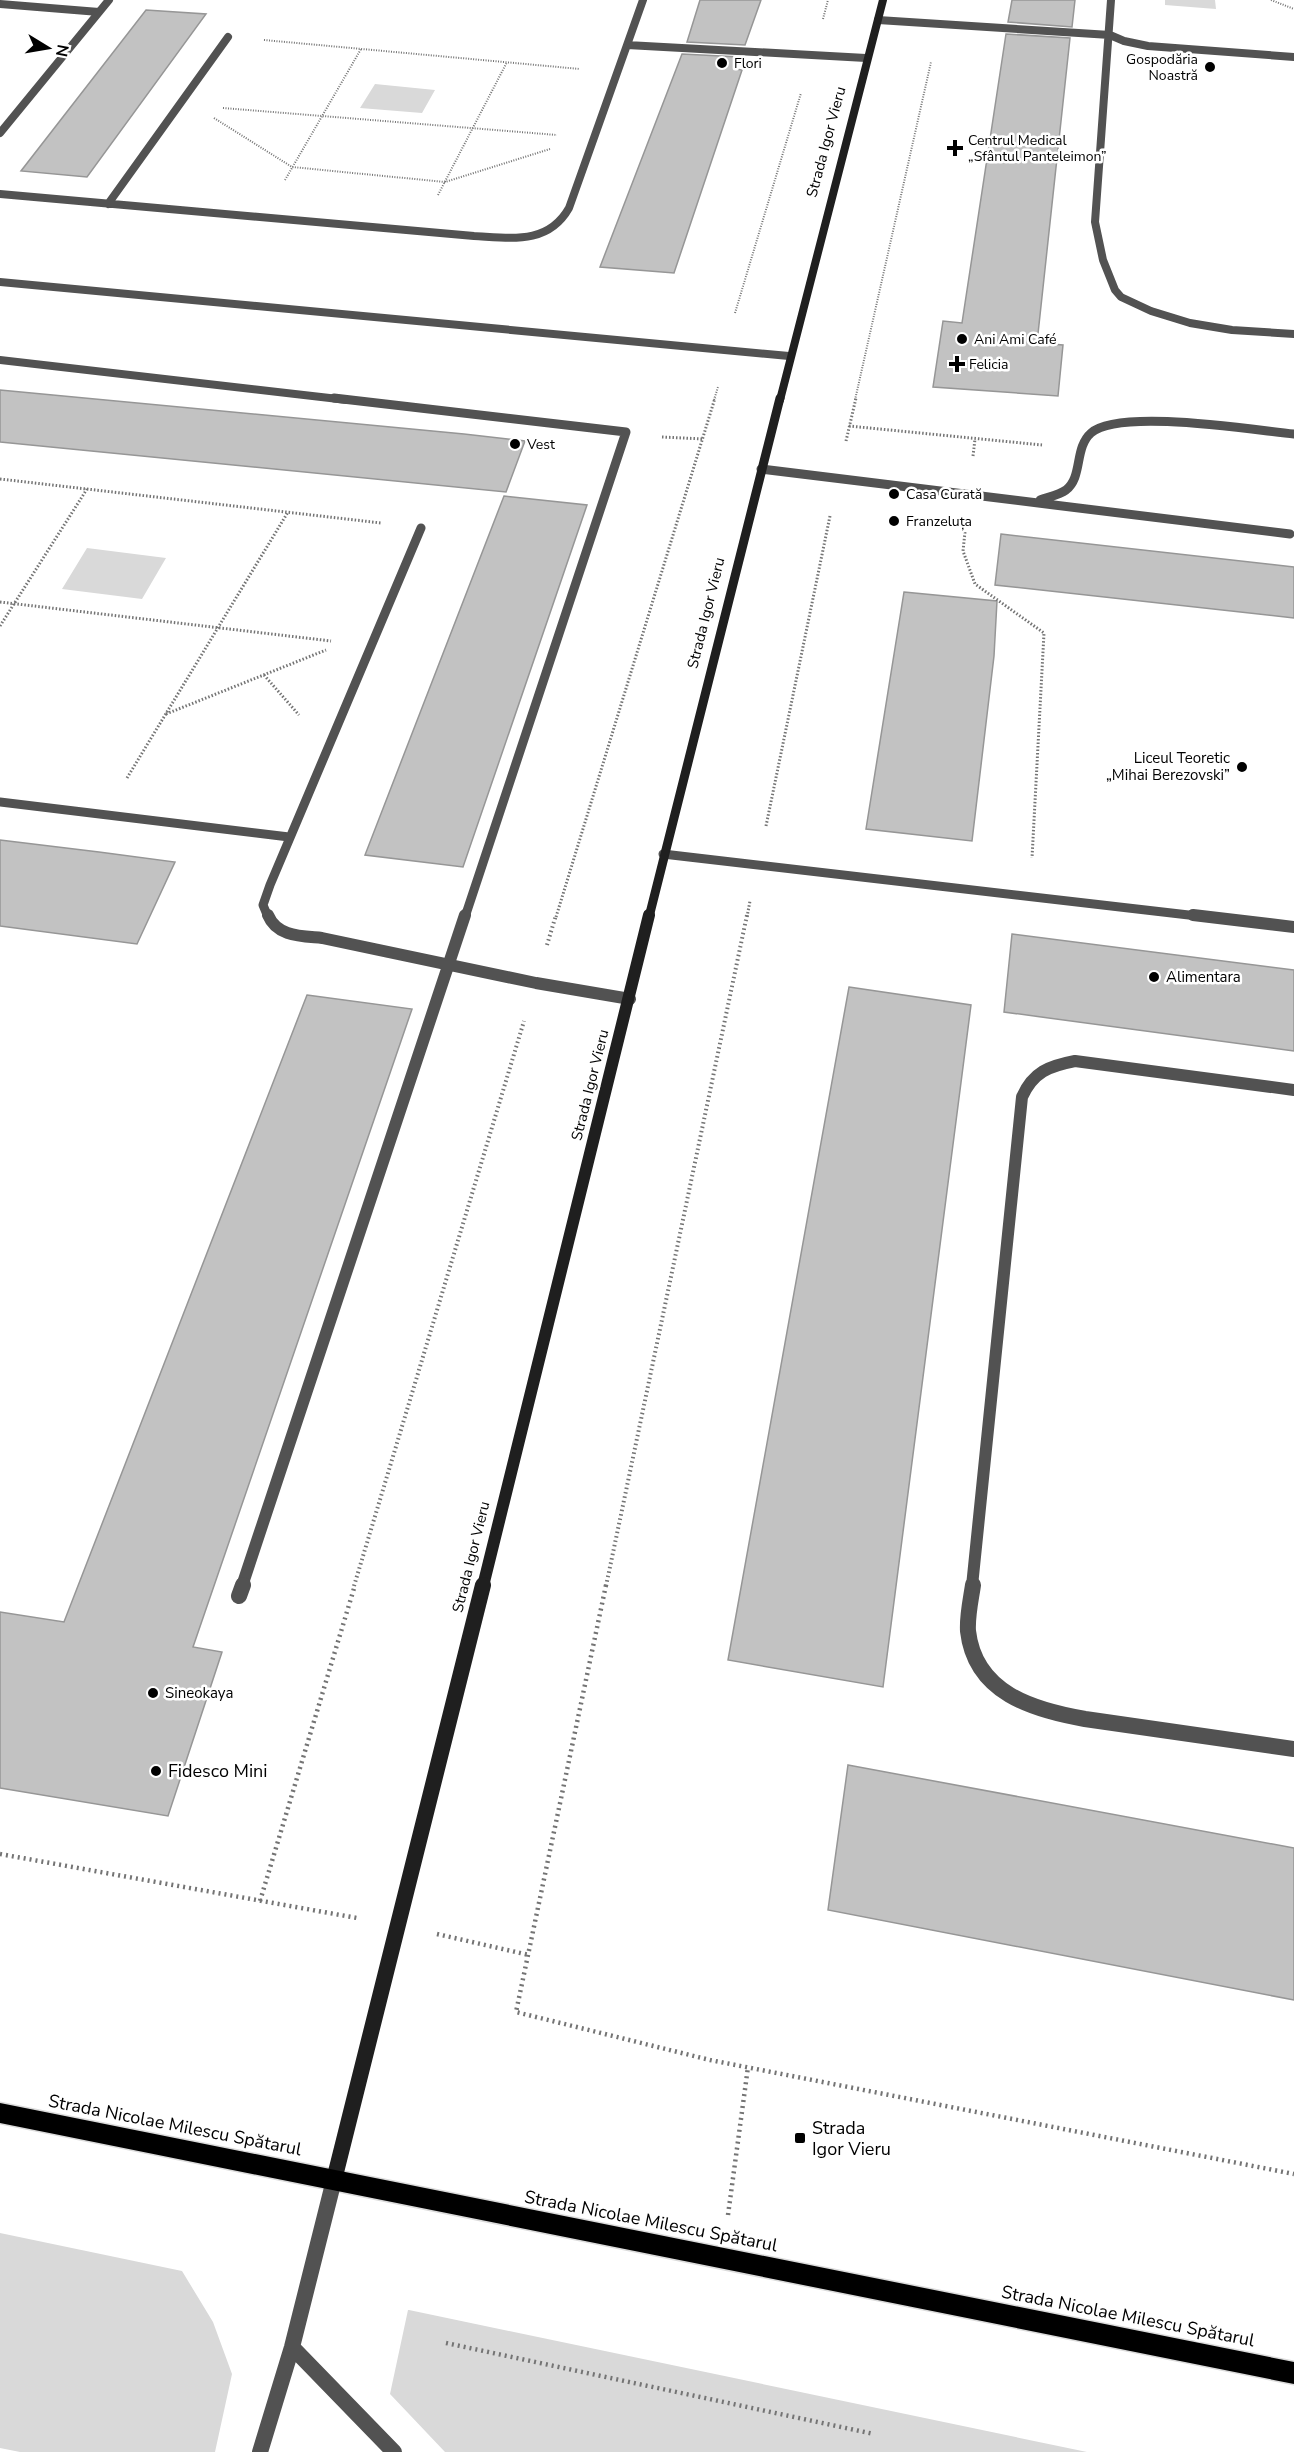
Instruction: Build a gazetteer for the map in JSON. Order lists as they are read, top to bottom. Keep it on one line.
{"streets":{"main road":["Strada Nicolae Milescu Spătarul"],"street":["Strada Igor Vieru"]},"crossings":[["Strada Igor Vieru","Strada Nicolae Milescu Spătarul"]],"places":{"other":["Flori","Gospodăria Noastră","Ani Ami Café","Vest","Casa Curată","Franzeluța","Liceul Teoretic „Mihai Berezovski”","Alimentara","Sineokaya","Fidesco Mini"],"health":["Centrul Medical „Sfântul Panteleimon”","Felicia"],"transit":["Strada Igor Vieru"]},"north":"right"}
